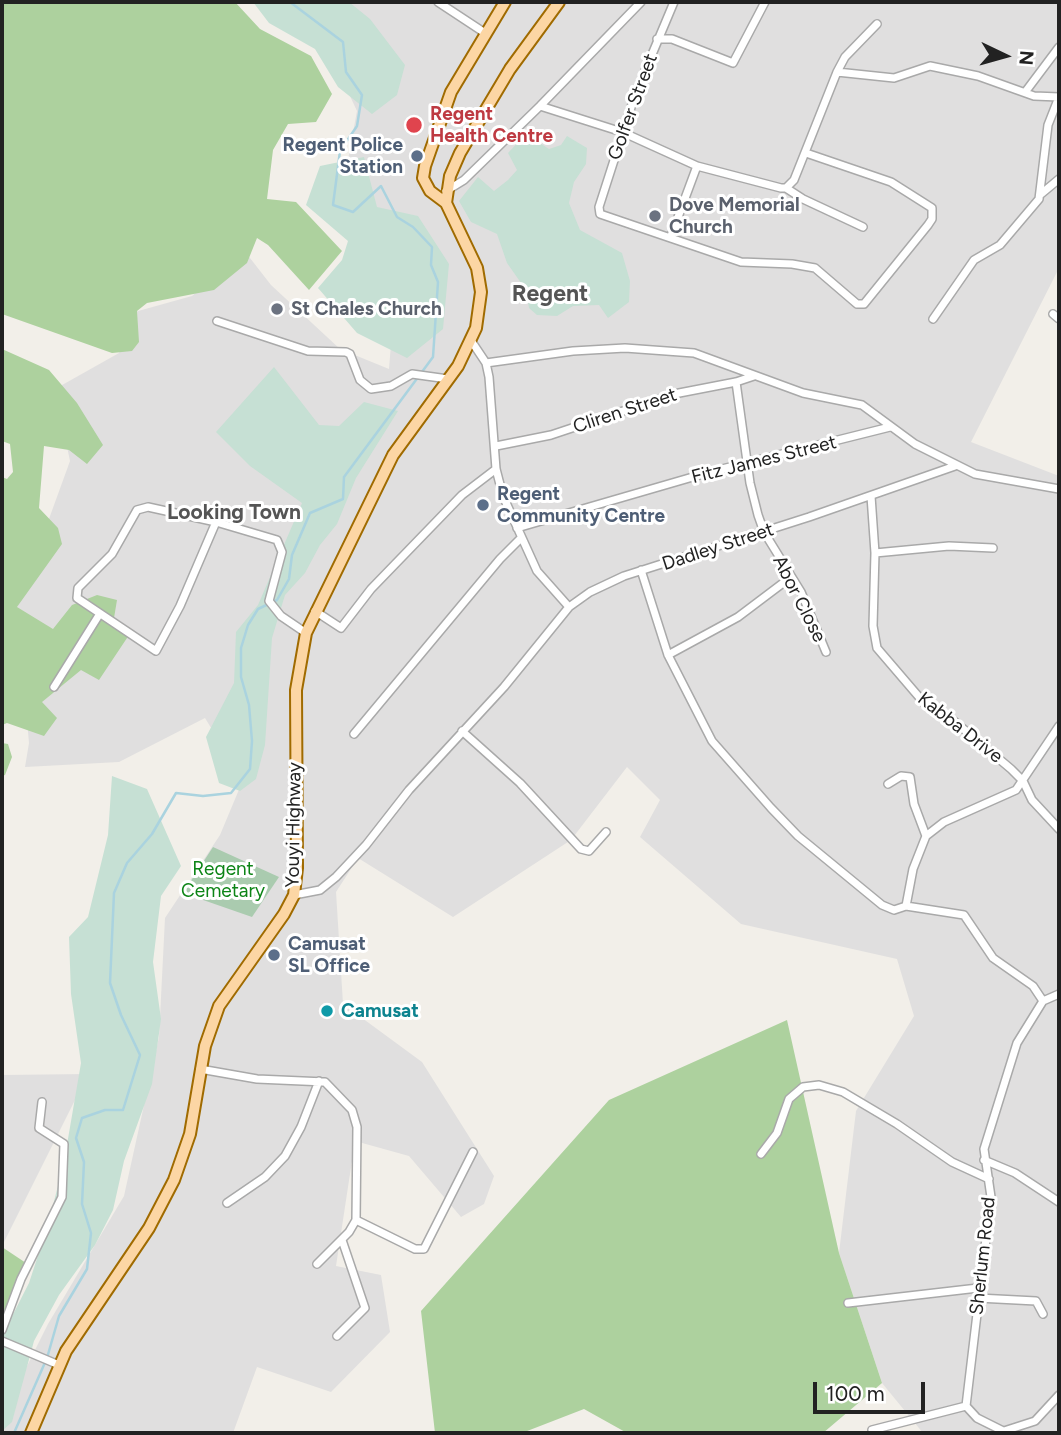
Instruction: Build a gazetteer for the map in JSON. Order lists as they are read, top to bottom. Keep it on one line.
{"streets":{"main road":["Youyi Highway"],"street":["Golfer Street","Cliren Street","Fitz James Street","Dadley Street","Abor Close","Kabba Drive","Sherlum Road"]},"crossings":[["Cliren Street","Abor Close"],["Fitz James Street","Abor Close"],["Dadley Street","Abor Close"],["Dadley Street","Kabba Drive"],["Dadley Street","Youyi Highway"]],"districts":["Regent","Looking Town"],"parks":["Regent Cemetary"],"places":["Regent Health Centre","Regent Police Station","Dove Memorial Church","St Chales Church","Regent Community Centre","Camusat SL Office","Camusat"],"scale_bar":"100 m","north":"right"}
